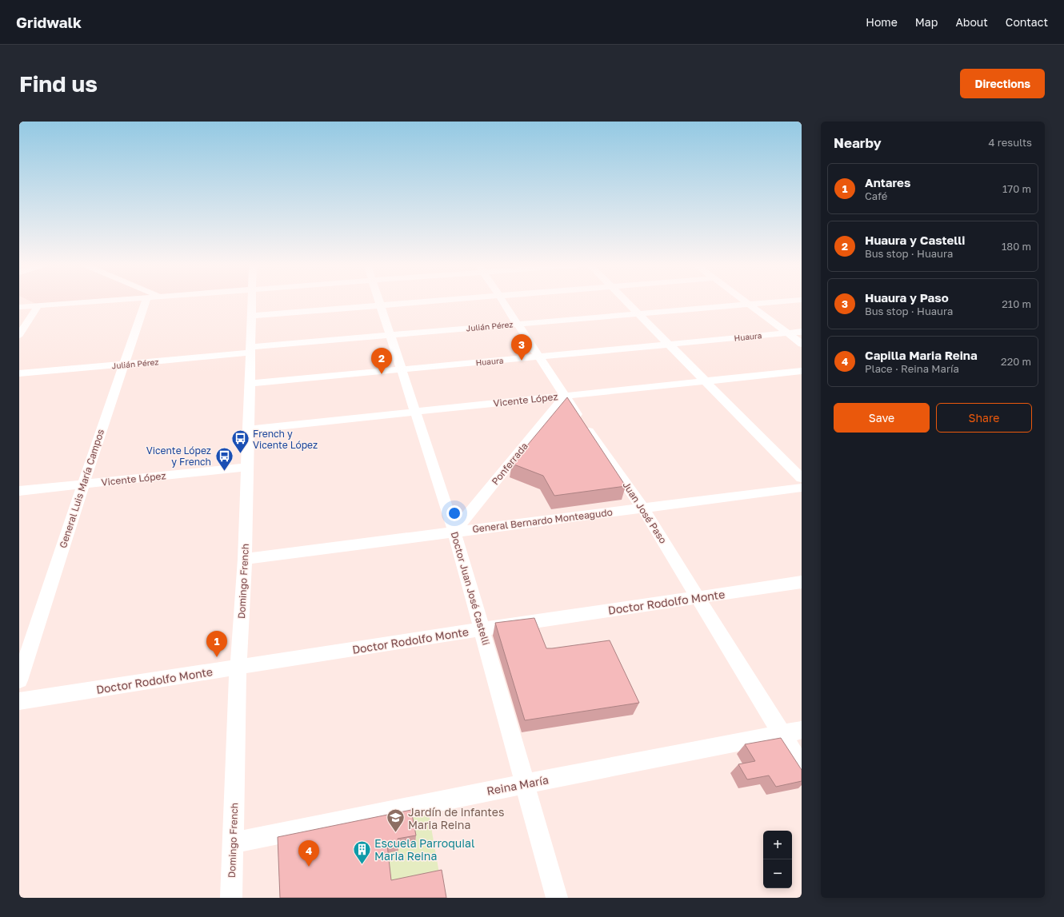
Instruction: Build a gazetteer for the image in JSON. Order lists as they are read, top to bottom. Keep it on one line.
{"streets":{"street":["Julián Pérez","Huaura","Vicente López","Ponferrada","General Luis María Campos","Juan José Paso","General Bernardo Monteagudo","Domingo French","Doctor Juan José Castelli","Doctor Rodolfo Monte","Reina María"]},"crossings":[["Julián Pérez","General Luis María Campos"],["Julián Pérez","Juan José Paso"],["Julián Pérez","Domingo French"],["Julián Pérez","Doctor Juan José Castelli"],["Huaura","Juan José Paso"],["Huaura","Domingo French"],["Huaura","Doctor Juan José Castelli"],["Vicente López","Ponferrada"],["Vicente López","General Luis María Campos"],["Vicente López","Juan José Paso"],["Vicente López","Domingo French"],["Vicente López","Doctor Juan José Castelli"],["Ponferrada","Juan José Paso"],["Ponferrada","General Bernardo Monteagudo"],["Ponferrada","Doctor Juan José Castelli"],["Juan José Paso","General Bernardo Monteagudo"],["Juan José Paso","Doctor Rodolfo Monte"],["Juan José Paso","Reina María"],["General Bernardo Monteagudo","Domingo French"],["General Bernardo Monteagudo","Doctor Juan José Castelli"],["Domingo French","Doctor Rodolfo Monte"],["Domingo French","Reina María"],["Doctor Juan José Castelli","Doctor Rodolfo Monte"],["Doctor Juan José Castelli","Reina María"]],"places":{"bus stop":["French y Vicente López","Vicente López y French"],"school or university":["Jardín de infantes Maria Reina"],"building":["Escuela Parroquial Maria Reina"]},"page":{"header":"Gridwalk","nav":["Home","Map","About","Contact"],"buttons":["Directions",["Save","Share"]],"title":"Find us","heading":["Nearby","4 results"],"list":[{"mark":"1","name":"Antares","note":"Café","value":"170 m"},{"mark":"2","name":"Huaura y Castelli","note":"Bus stop · Huaura","value":"180 m"},{"mark":"3","name":"Huaura y Paso","note":"Bus stop · Huaura","value":"210 m"},{"mark":"4","name":"Capilla Maria Reina","note":"Place · Reina María","value":"220 m"}],"pins":["3","2","1","4"],"map_buttons":["+","−"]}}
